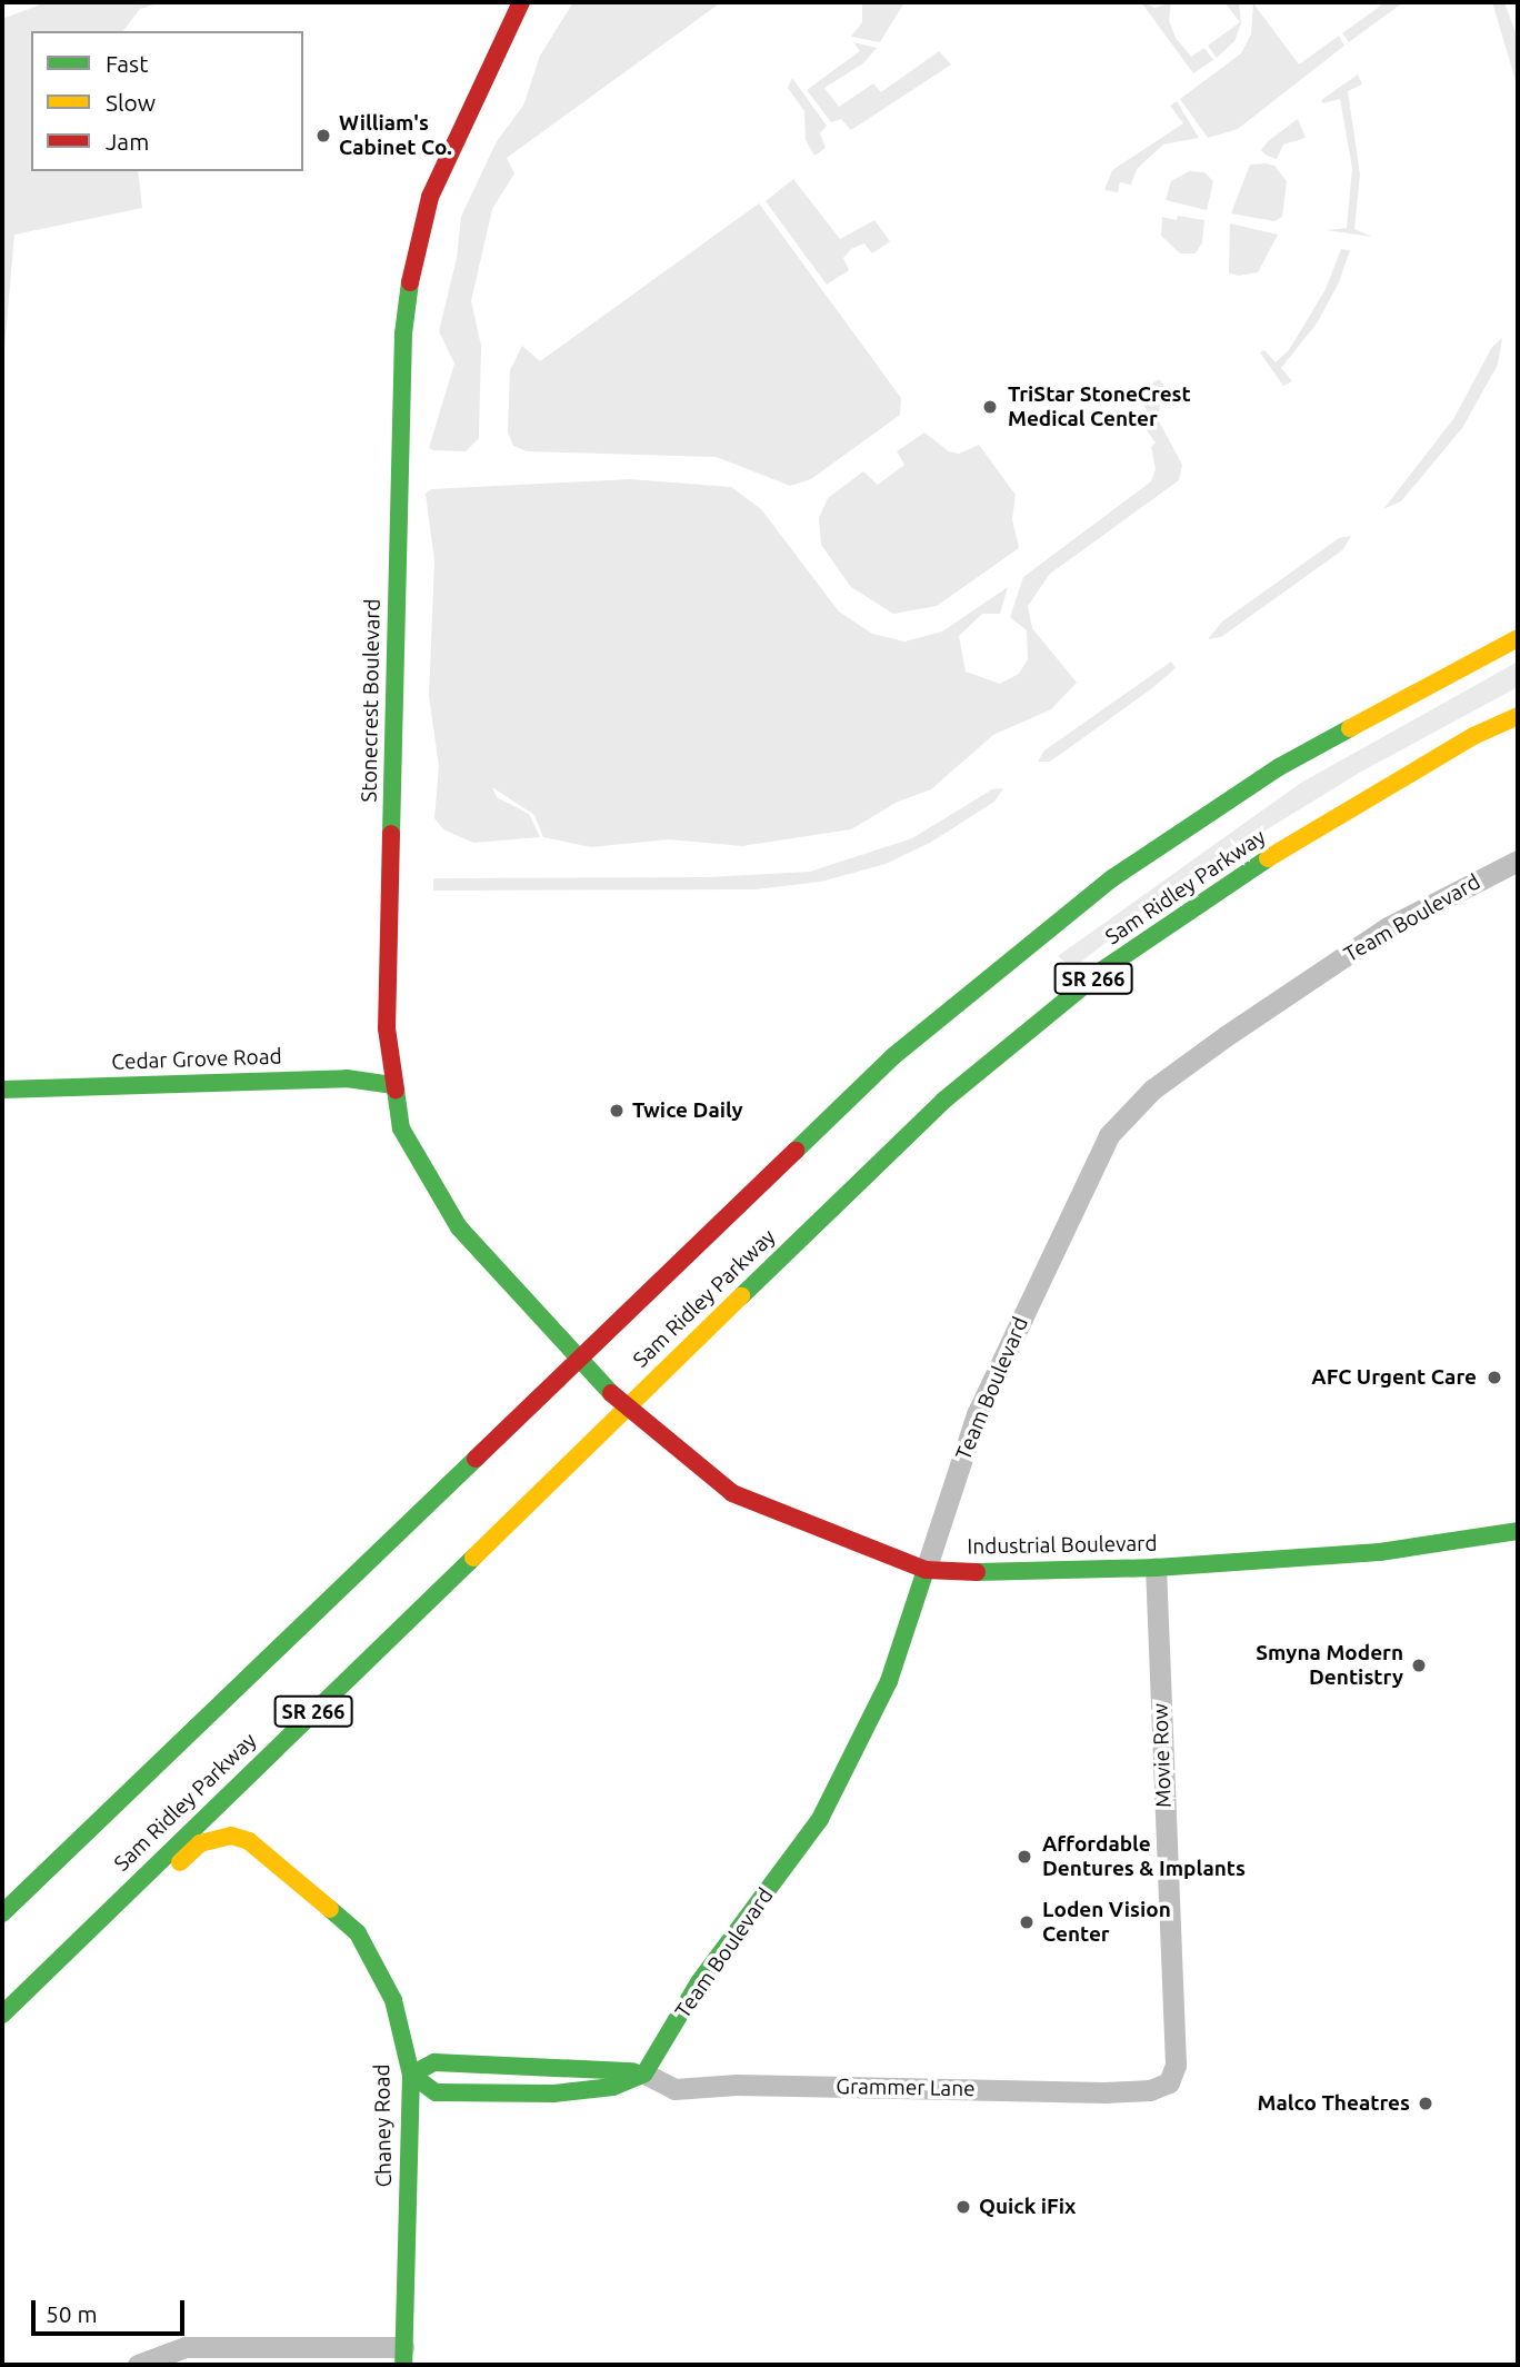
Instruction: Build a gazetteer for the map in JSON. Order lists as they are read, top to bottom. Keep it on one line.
{"streets":{"main road":["Stonecrest Boulevard","Sam Ridley Parkway","Team Boulevard","SR 266","Cedar Grove Road","Industrial Boulevard","Chaney Road"],"street":["Movie Row","Grammer Lane"]},"crossings":[["Stonecrest Boulevard","Sam Ridley Parkway"],["Stonecrest Boulevard","Cedar Grove Road"],["Stonecrest Boulevard","Industrial Boulevard"],["Sam Ridley Parkway","Industrial Boulevard"],["Team Boulevard","Industrial Boulevard"],["Industrial Boulevard","Movie Row"],["Movie Row","Grammer Lane"]],"places":["William's Cabinet Co.","TriStar StoneCrest Medical Center","Twice Daily","AFC Urgent Care","Smyna Modern Dentistry","Affordable Dentures & Implants","Loden Vision Center","Malco Theatres","Quick iFix"],"legend":["Fast","Slow","Jam"],"scale_bar":"50 m"}
